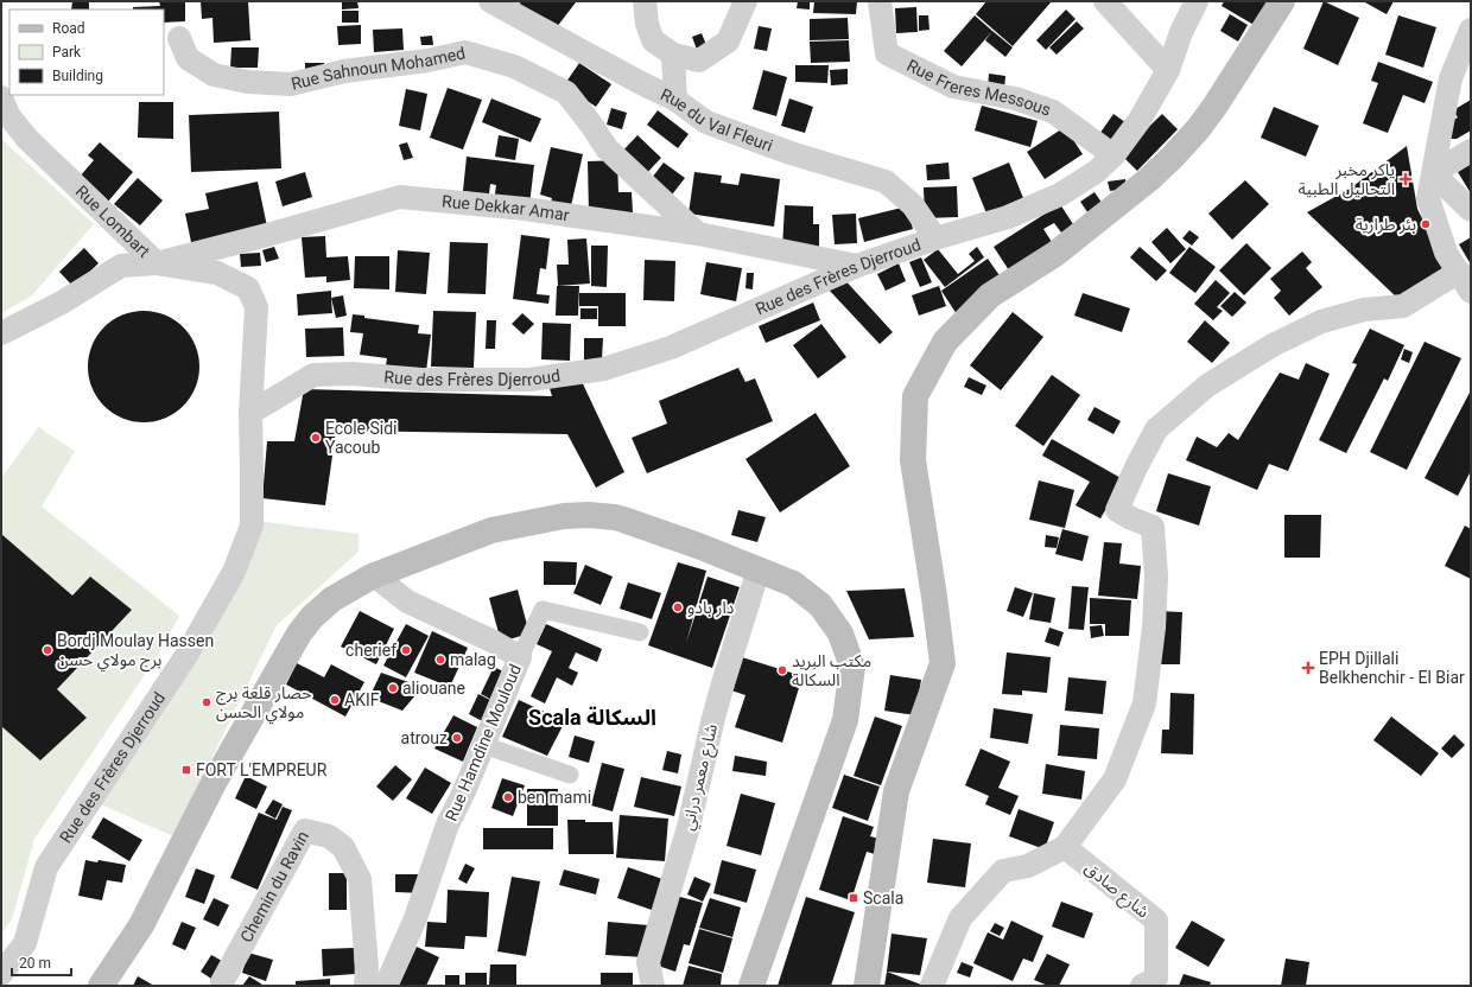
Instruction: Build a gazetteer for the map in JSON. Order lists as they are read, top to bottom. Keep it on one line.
{"streets":{"street":["Rue Sahnoun Mohamed","Rue Freres Messous","Rue du Val Fleuri","Rue Dekkar Amar","Rue Lombart","Rue des Frères Djerroud","Rue Hamdine Mouloud","شارع معمر دراني","Chemin du Ravin","شارع صادق"]},"crossings":[["Rue Sahnoun Mohamed","Rue Dekkar Amar"],["Rue Freres Messous","Rue des Frères Djerroud"],["Rue du Val Fleuri","Rue des Frères Djerroud"],["Rue Dekkar Amar","Rue Lombart"],["Rue Dekkar Amar","Rue des Frères Djerroud"],["Rue Lombart","Rue des Frères Djerroud"]],"districts":["Scala السكالة"],"places":{"health":["ياكر مخبر التحاليل الطبية","EPH Djillali Belkhenchir - El Biar"],"other":["بئر طرارية","Ecole Sidi Yacoub","دار بادو","Bordj Moulay Hassen برج مولاي حسن","cherief","malag","مكتب البريد السكالة","aliouane","AKIF","حصار قلعة برج مولاي الحسن","atrouz","ben mami"],"transit":["FORT L'EMPREUR","Scala"]},"legend":["Road","Park","Building"],"scale_bar":"20 m"}
